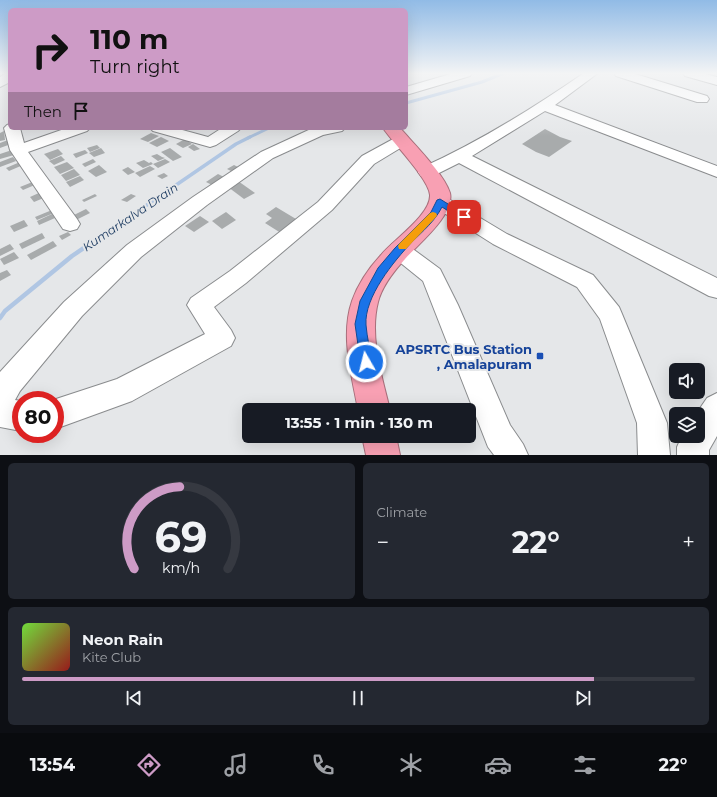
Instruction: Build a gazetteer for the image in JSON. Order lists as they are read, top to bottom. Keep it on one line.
{"water":["Kumarkalva Drain"],"places":{"transit":["APSRTC Bus Station , Amalapuram"]},"page":{"turn":["110 m","Turn right"],"then":"Then","limit":"80","trip":"13:55 · 1 min · 130 m","tile":"Climate","heat":["−","22°","+"],"song":["Neon Rain","Kite Club"],"tabs":["13:54","22°"],"gauge":["69","km/h"]}}
